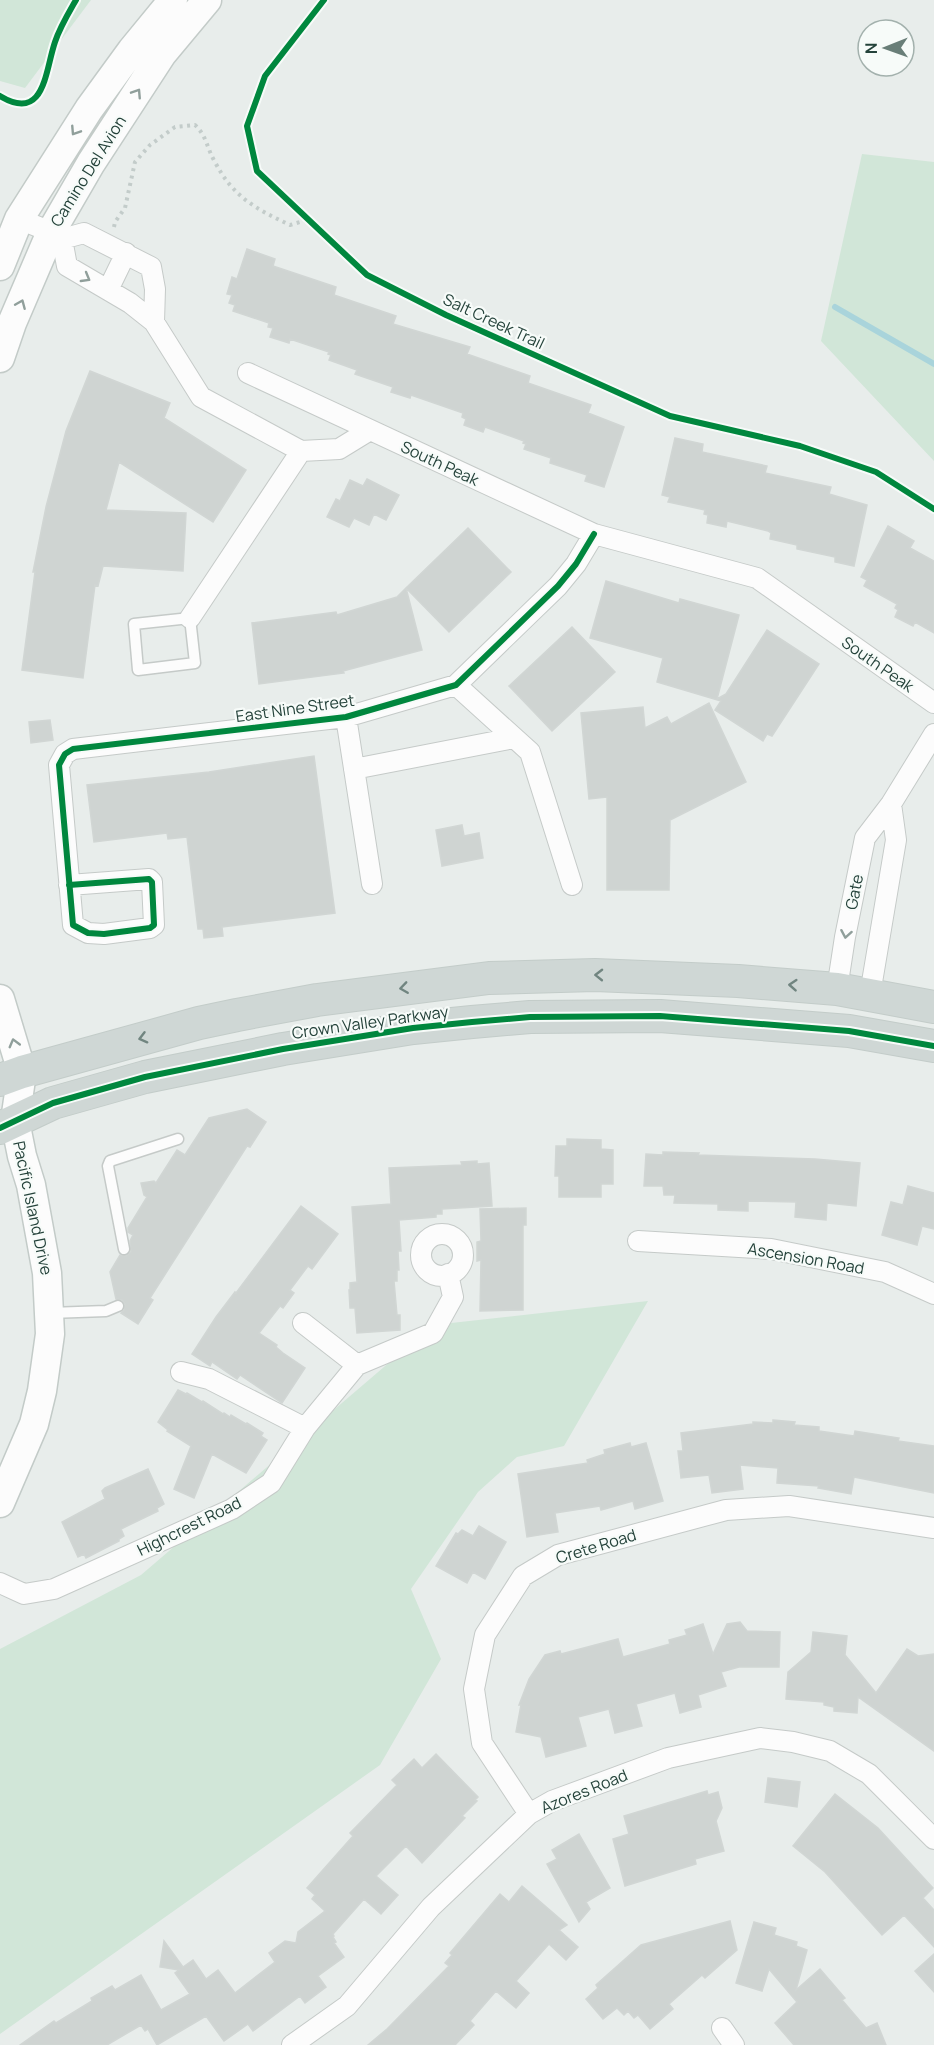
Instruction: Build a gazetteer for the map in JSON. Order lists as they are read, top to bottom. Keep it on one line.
{"streets":{"main road":["Camino Del Avion","Crown Valley Parkway","Pacific Island Drive"],"street":["South Peak","East Nine Street","Gate","Ascension Road","Highcrest Road","Crete Road","Azores Road"],"cycle path":["Salt Creek Trail"]},"crossings":[["South Peak","East Nine Street"],["Gate","Crown Valley Parkway"],["Crown Valley Parkway","Pacific Island Drive"],["Crete Road","Azores Road"]],"north":"left"}
